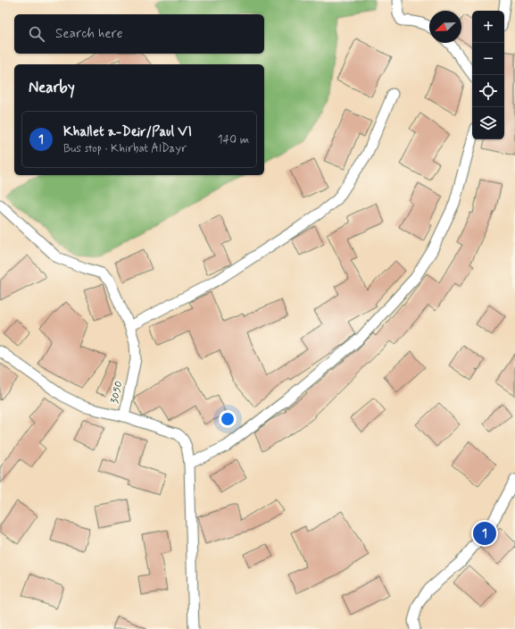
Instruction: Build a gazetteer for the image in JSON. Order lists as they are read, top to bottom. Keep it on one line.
{"streets":{"street":["3050"]},"north":"bottom left","page":{"map_buttons":["+","−"],"search":"Search here","heading":"Nearby","list":[{"mark":"1","name":"Khallet a-Deir/Paul VI","note":"Bus stop · Khirbat AlDayr","value":"140 m"}],"pins":"1"}}
